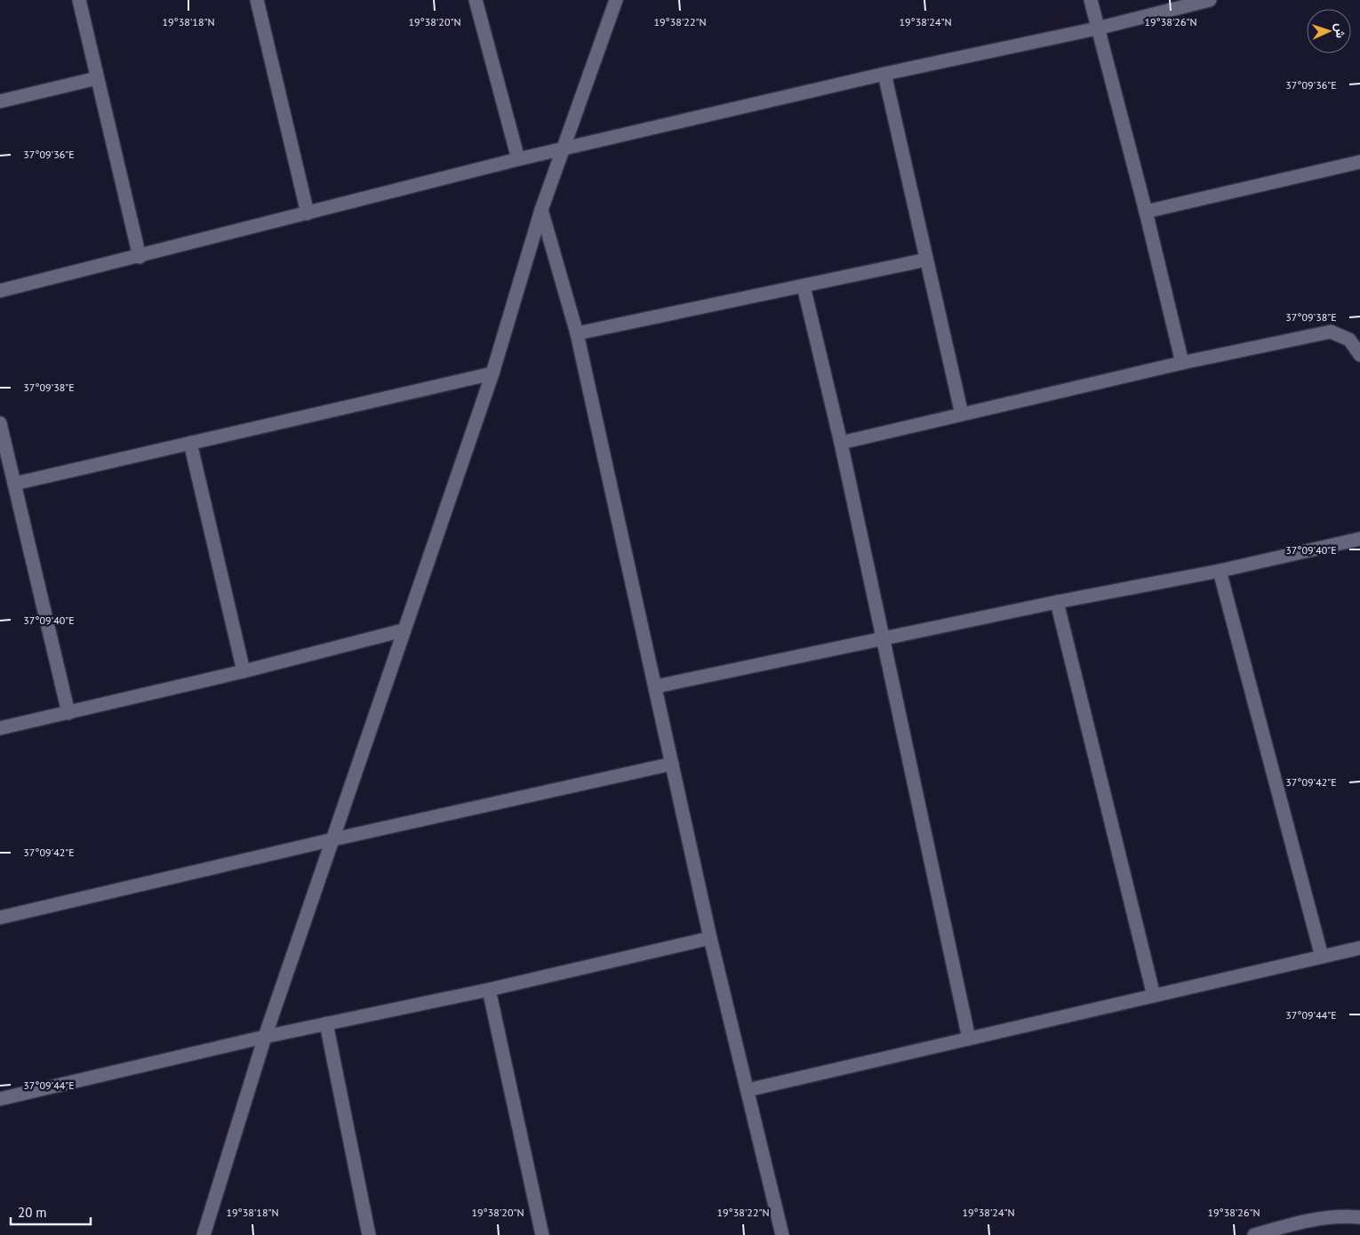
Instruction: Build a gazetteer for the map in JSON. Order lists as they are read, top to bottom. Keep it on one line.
{"scale_bar":"20 m","north":"right","coordinates":["19°38'18\"N","19°38'20\"N","19°38'22\"N","19°38'24\"N","19°38'26\"N","37°09'36\"E","37°09'38\"E","37°09'40\"E","37°09'42\"E","37°09'44\"E"]}
